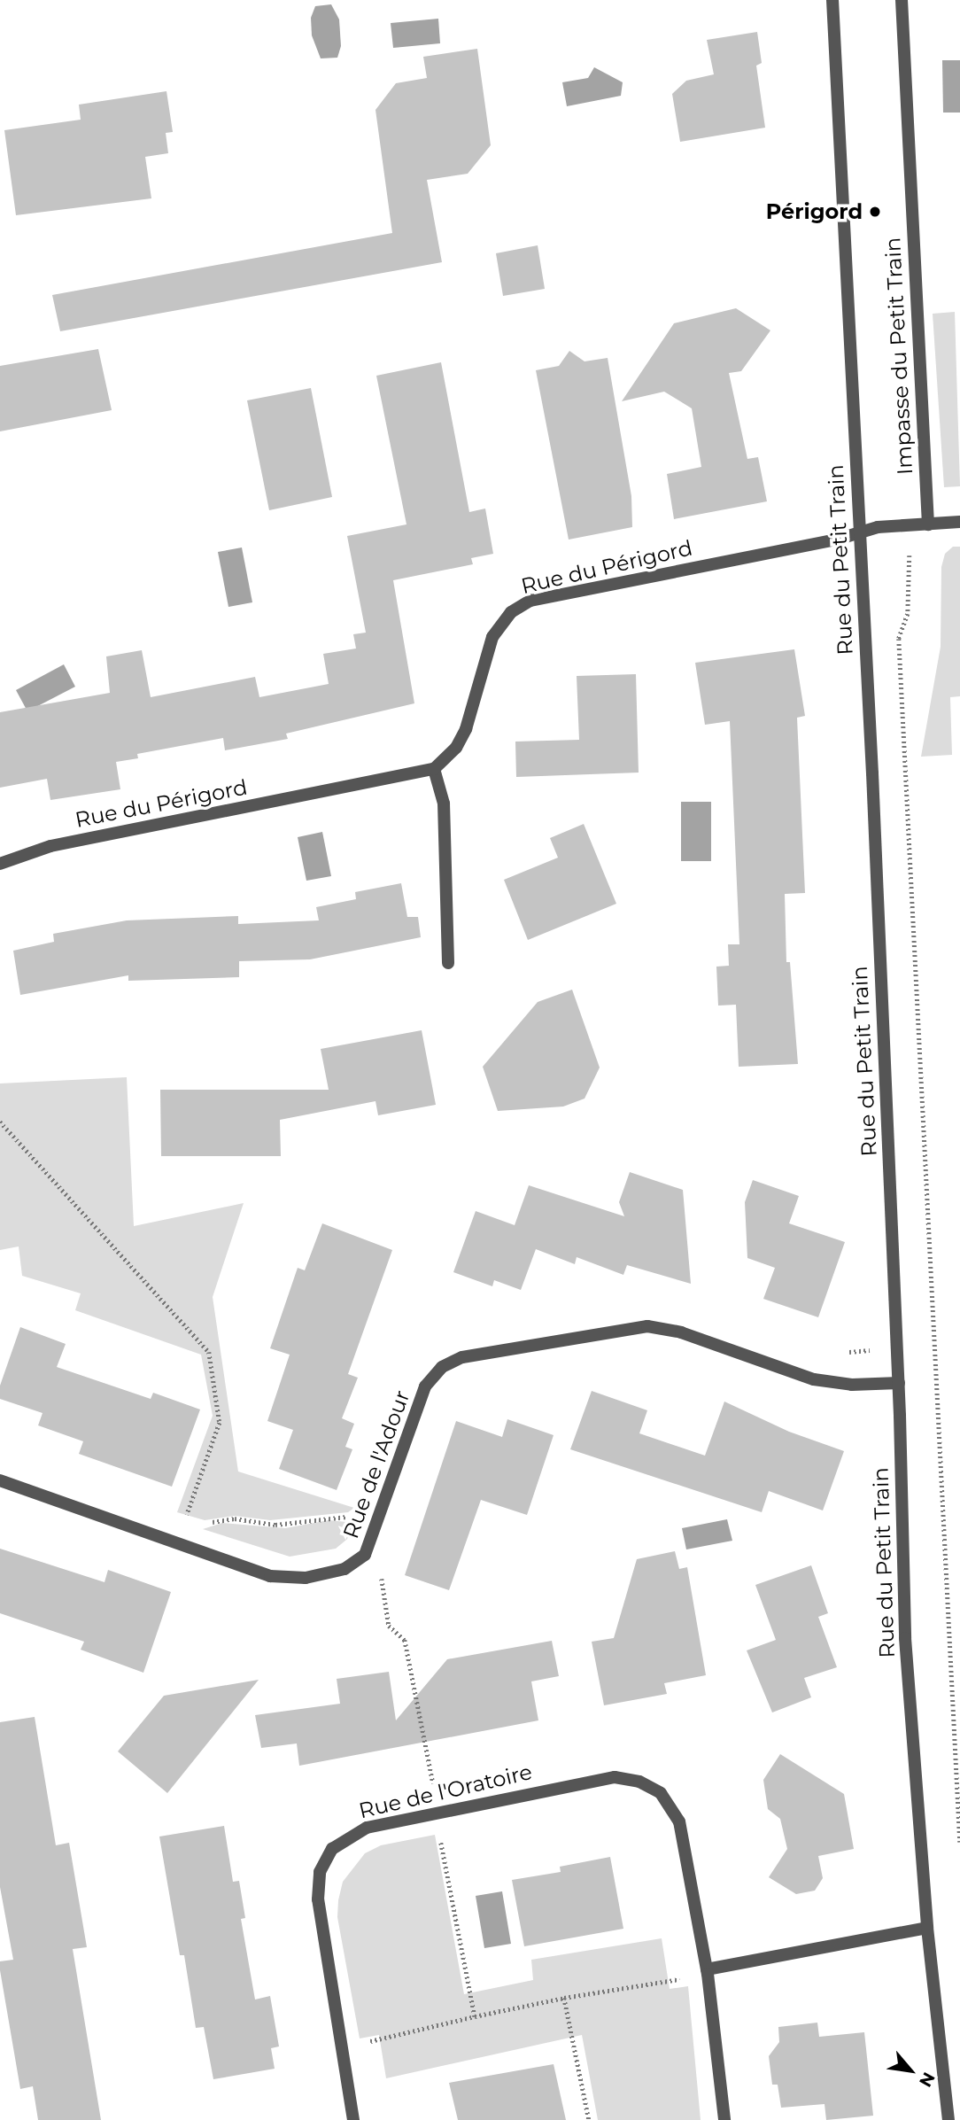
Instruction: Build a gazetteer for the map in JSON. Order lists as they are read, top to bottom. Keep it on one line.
{"streets":{"street":["Impasse du Petit Train","Rue du Petit Train","Rue du Périgord","Rue de l'Adour","Rue de l'Oratoire"]},"crossings":[["Impasse du Petit Train","Rue du Périgord"],["Rue du Petit Train","Rue du Périgord"],["Rue du Petit Train","Rue de l'Adour"]],"places":["Périgord"],"north":"bottom right"}
